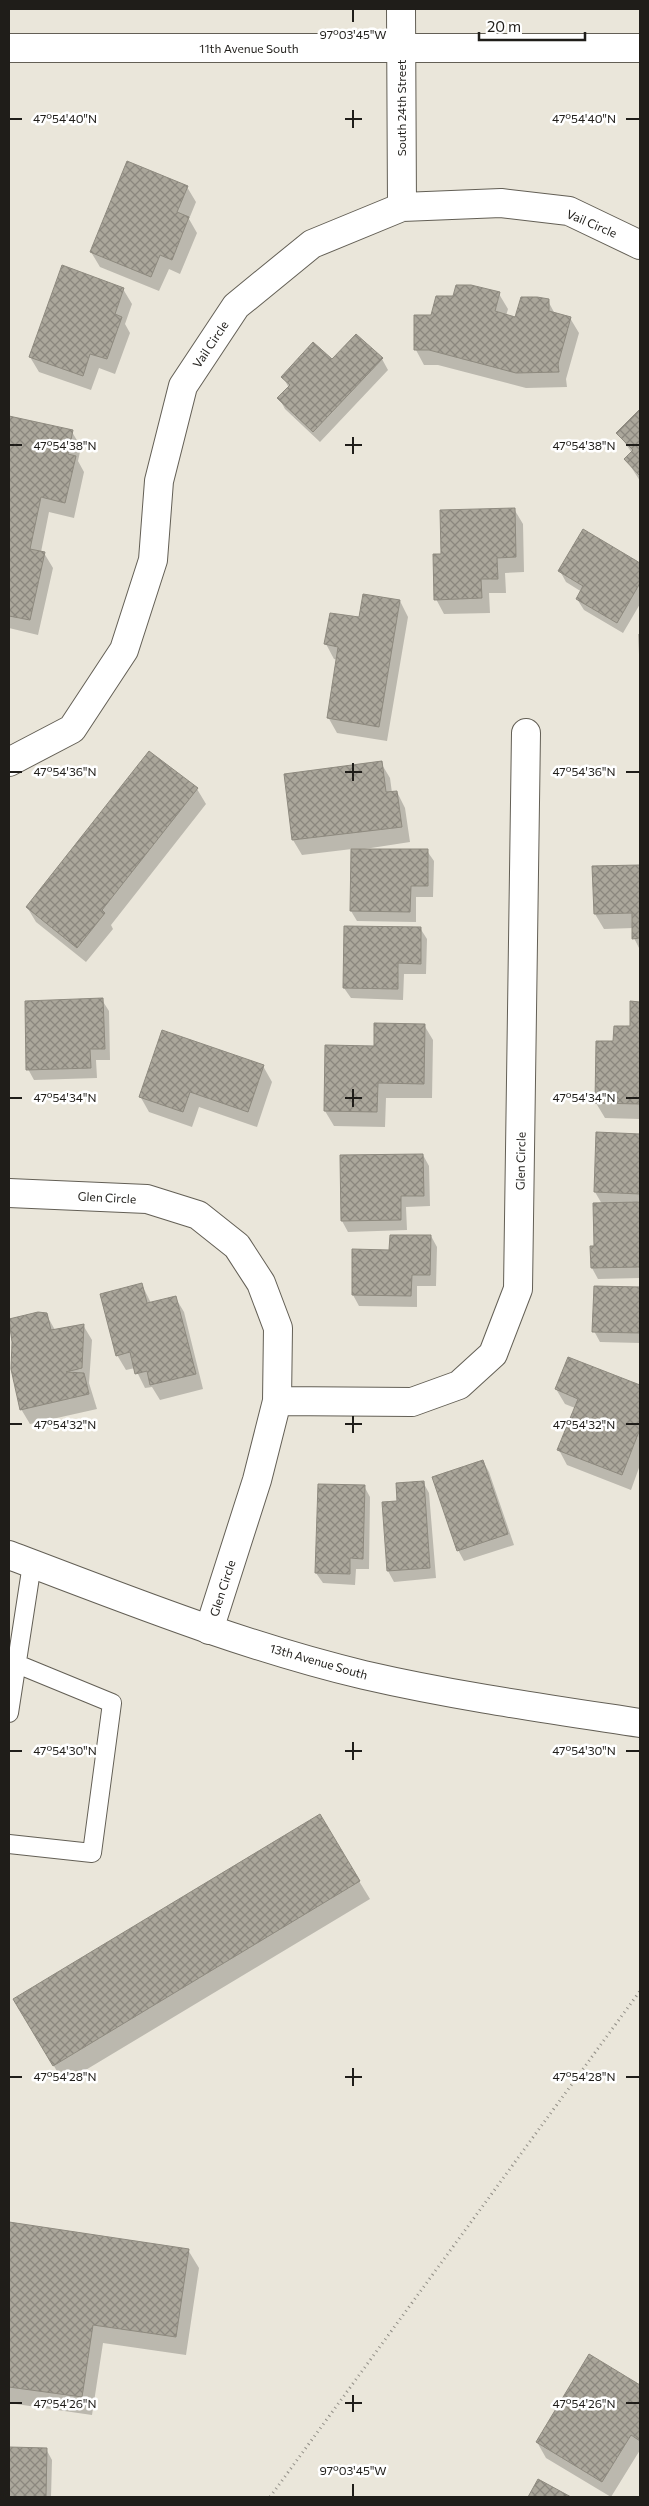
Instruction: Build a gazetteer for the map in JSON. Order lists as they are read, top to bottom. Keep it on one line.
{"streets":{"street":["11th Avenue South","South 24th Street","Vail Circle","Glen Circle","13th Avenue South"]},"crossings":[["11th Avenue South","South 24th Street"],["South 24th Street","Vail Circle"],["Glen Circle","13th Avenue South"]],"scale_bar":"20 m","coordinates":["97°03'45\"W","47°54'40\"N","47°54'38\"N","47°54'36\"N","47°54'34\"N","47°54'32\"N","47°54'30\"N","47°54'28\"N","47°54'26\"N"]}
